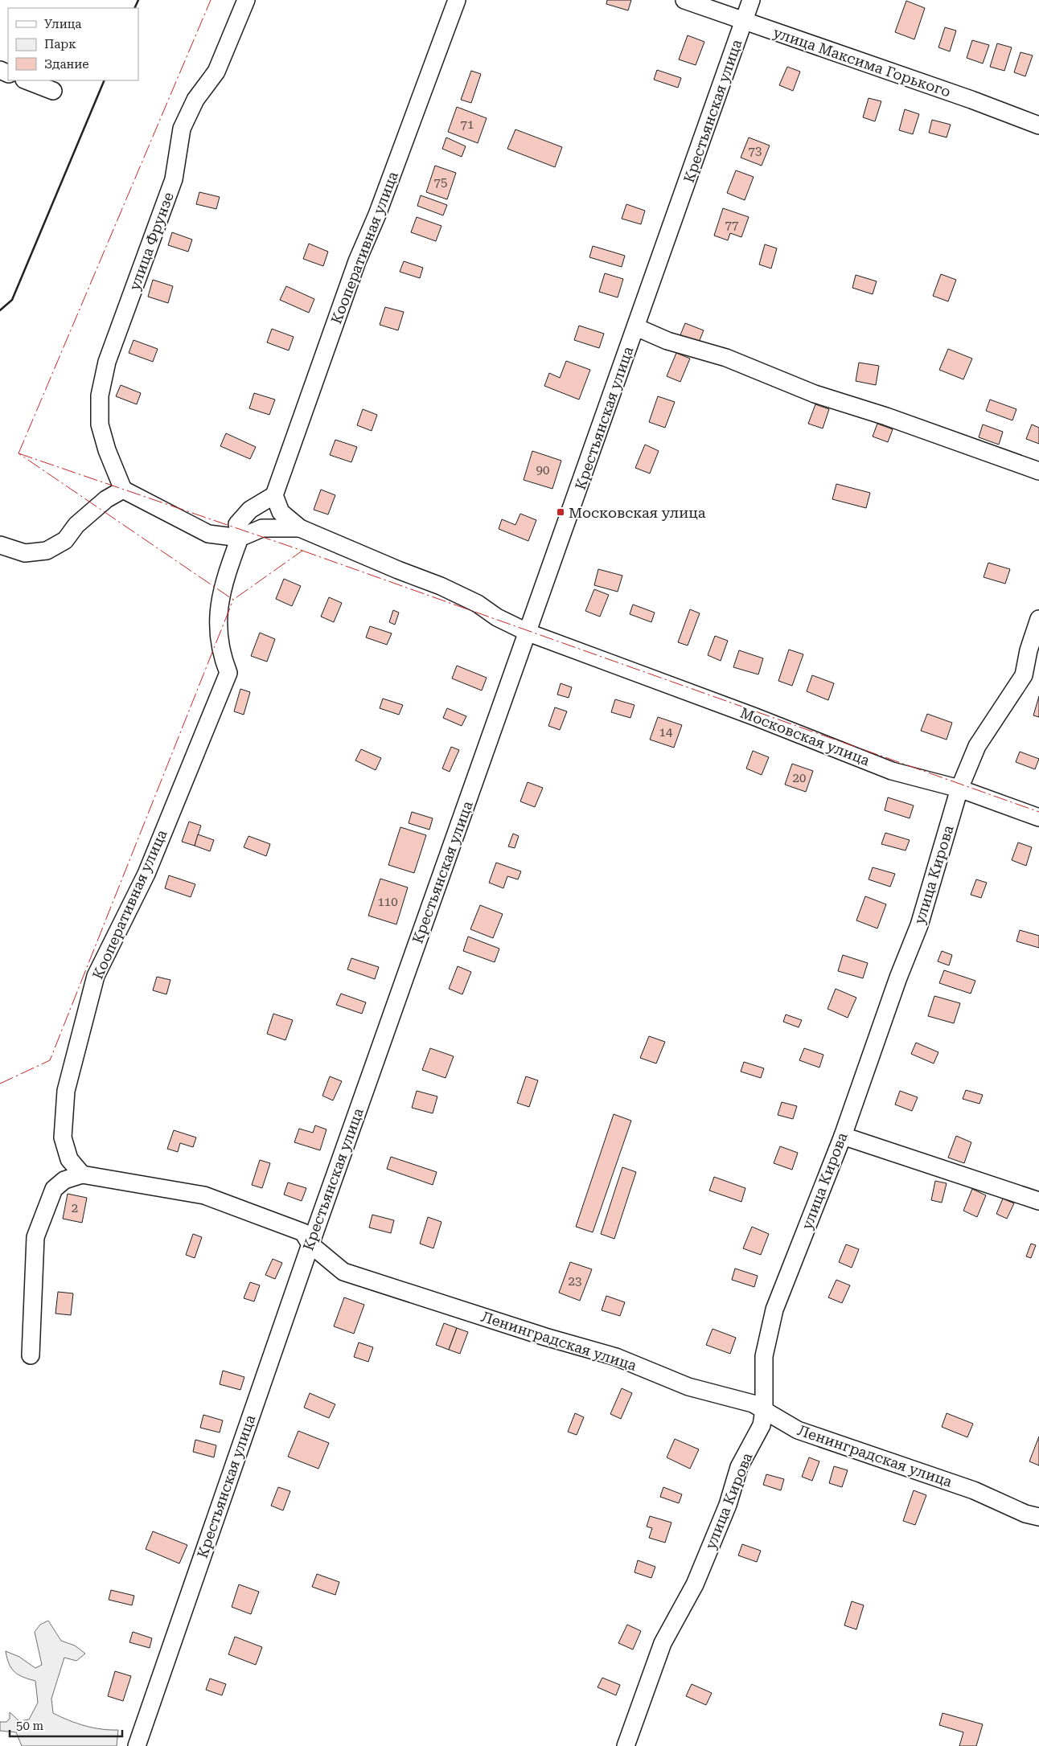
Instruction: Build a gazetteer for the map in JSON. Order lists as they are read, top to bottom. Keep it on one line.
{"streets":{"street":["улица Максима Горького","Крестьянская улица","улица Фрунзе","Кооперативная улица","Московская улица","улица Кирова","Ленинградская улица"]},"crossings":[["улица Максима Горького","Крестьянская улица"],["Крестьянская улица","Московская улица"],["Крестьянская улица","Ленинградская улица"],["Кооперативная улица","Московская улица"],["Кооперативная улица","Ленинградская улица"],["Московская улица","улица Кирова"],["улица Кирова","Ленинградская улица"]],"places":{"transit":["Московская улица"]},"house_numbers":["71","73","75","77","90","14","20","110","2","23"],"legend":["Улица","Парк","Здание"],"scale_bar":"50 m"}
